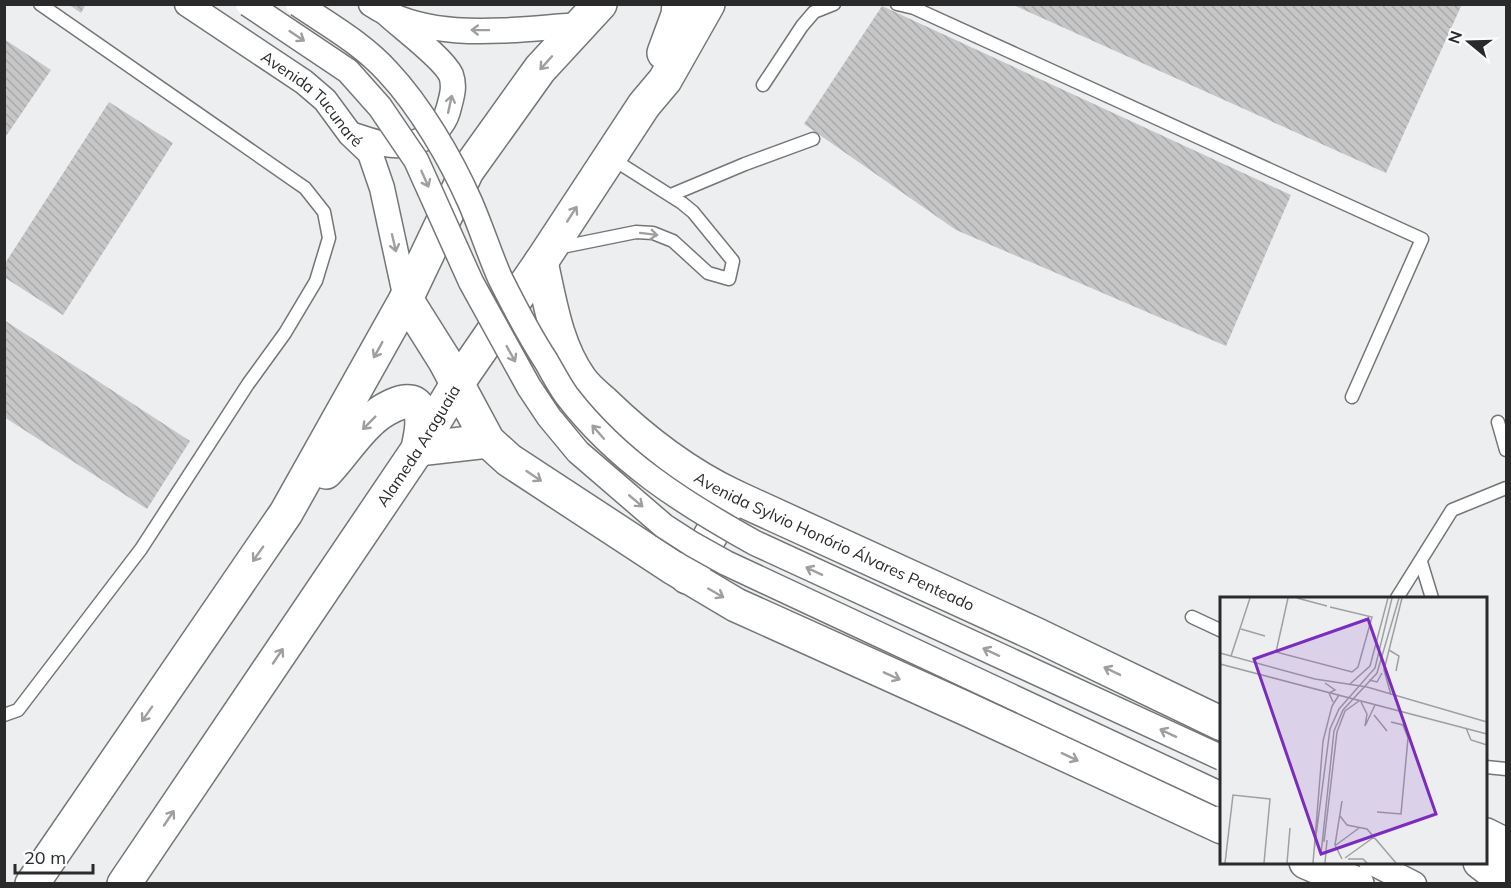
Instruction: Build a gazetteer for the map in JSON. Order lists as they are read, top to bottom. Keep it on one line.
{"streets":{"main road":["Alameda Araguaia","Avenida Sylvio Honório Álvares Penteado"],"street":["Avenida Tucunaré"]},"crossings":[["Alameda Araguaia","Avenida Sylvio Honório Álvares Penteado"]],"one_way":["Avenida Tucunaré"],"scale_bar":"20 m","north":"left"}
